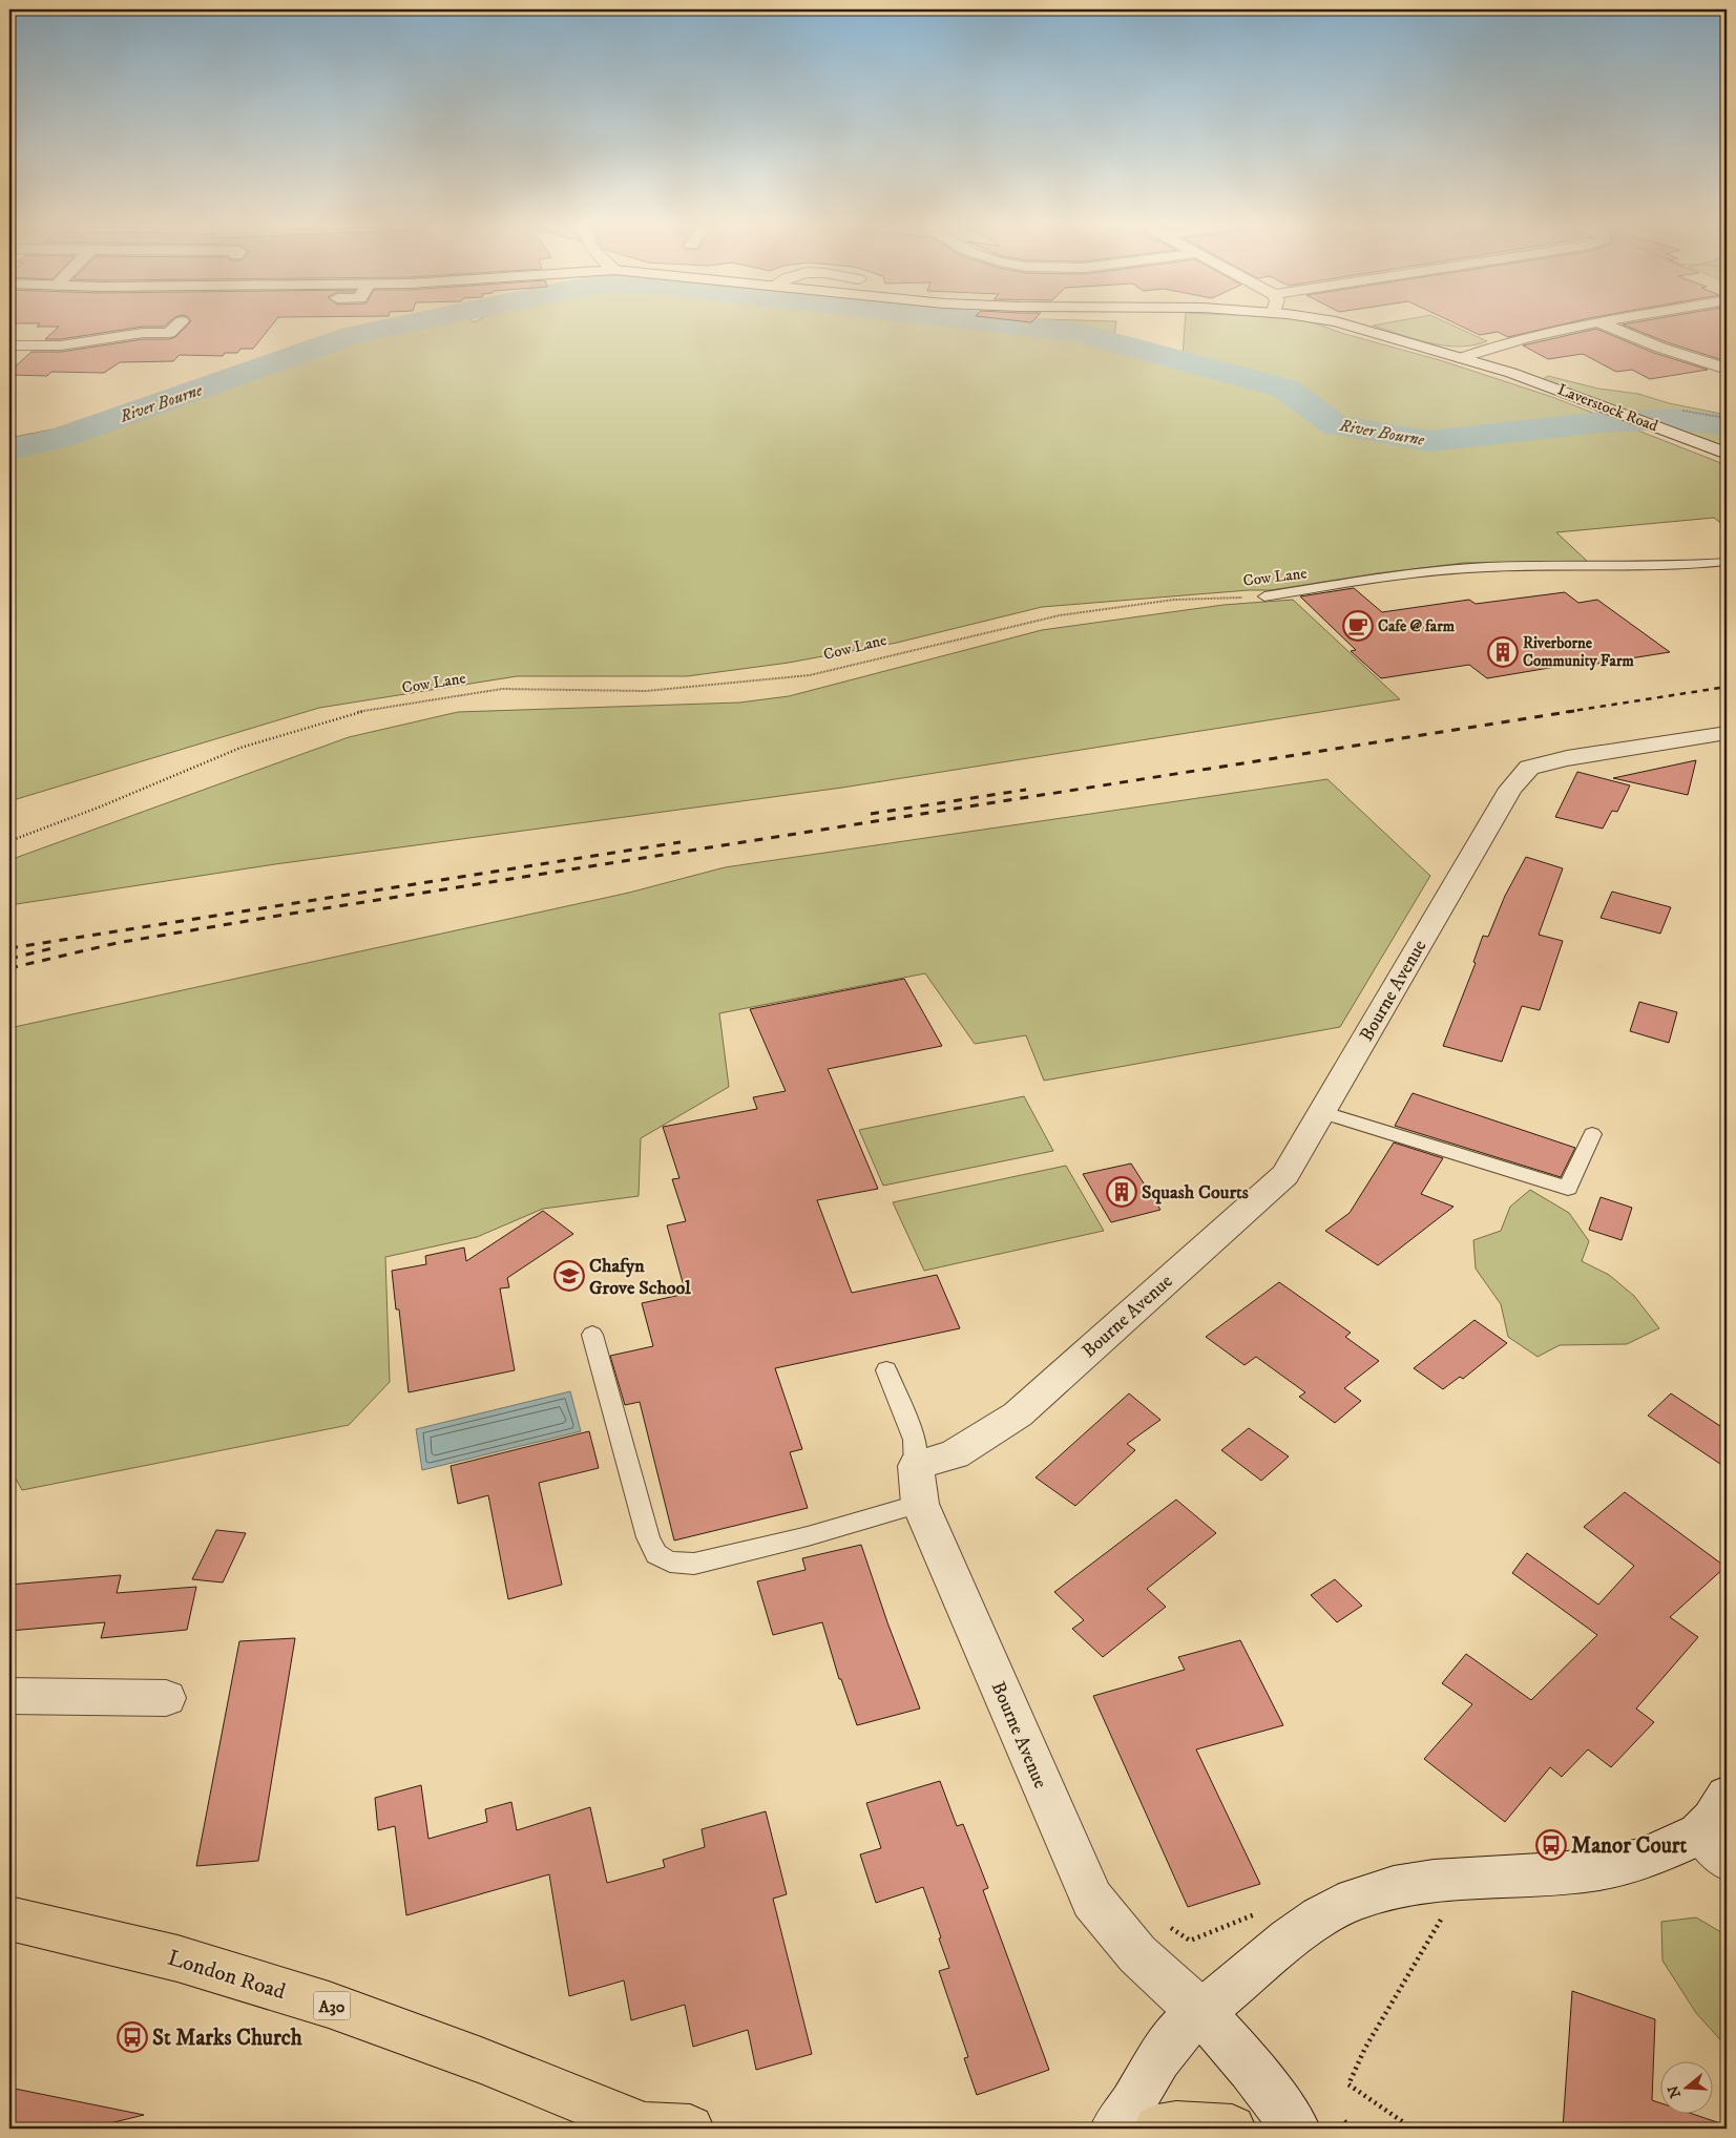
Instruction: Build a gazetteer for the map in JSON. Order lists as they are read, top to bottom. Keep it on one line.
{"streets":{"highway":["London Road","A30"],"street":["Laverstock Road","Bourne Avenue"],"lane":["Cow Lane"]},"water":["River Bourne"],"places":{"cafe":["Cafe @ farm"],"building":["Riverborne Community Farm","Squash Courts"],"school or university":["Chafyn Grove School"],"bus stop":["Manor Court","St Marks Church"]},"north":"left"}
